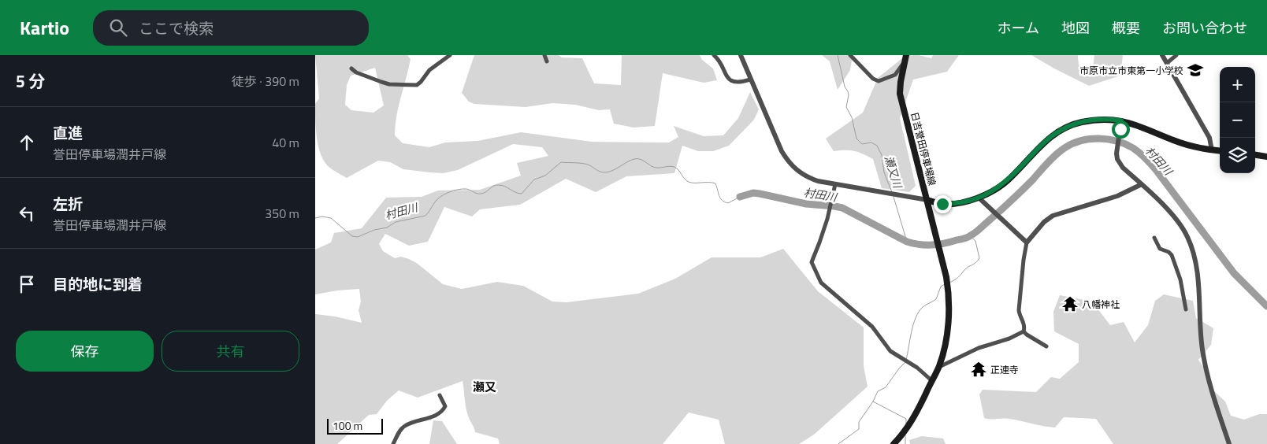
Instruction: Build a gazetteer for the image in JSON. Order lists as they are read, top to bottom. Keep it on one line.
{"streets":{"main road":["日吉誉田停車場線"]},"districts":["瀬又"],"water":["村田川","瀬又川"],"places":{"school or university":["市原市立市東第一小学校"],"temple":["八幡神社","正連寺"]},"scale_bar":"100 m","page":{"header":"Kartio","search":"ここで検索","nav":["ホーム","地図","概要","お問い合わせ"],"heading":["5 分","徒歩 · 390 m"],"map_buttons":["+","−"],"list":[["直進","誉田停車場潤井戸線","40 m"],["左折","誉田停車場潤井戸線","350 m"],"目的地に到着"],"buttons":["保存","共有"],"scale":"100 m"}}
